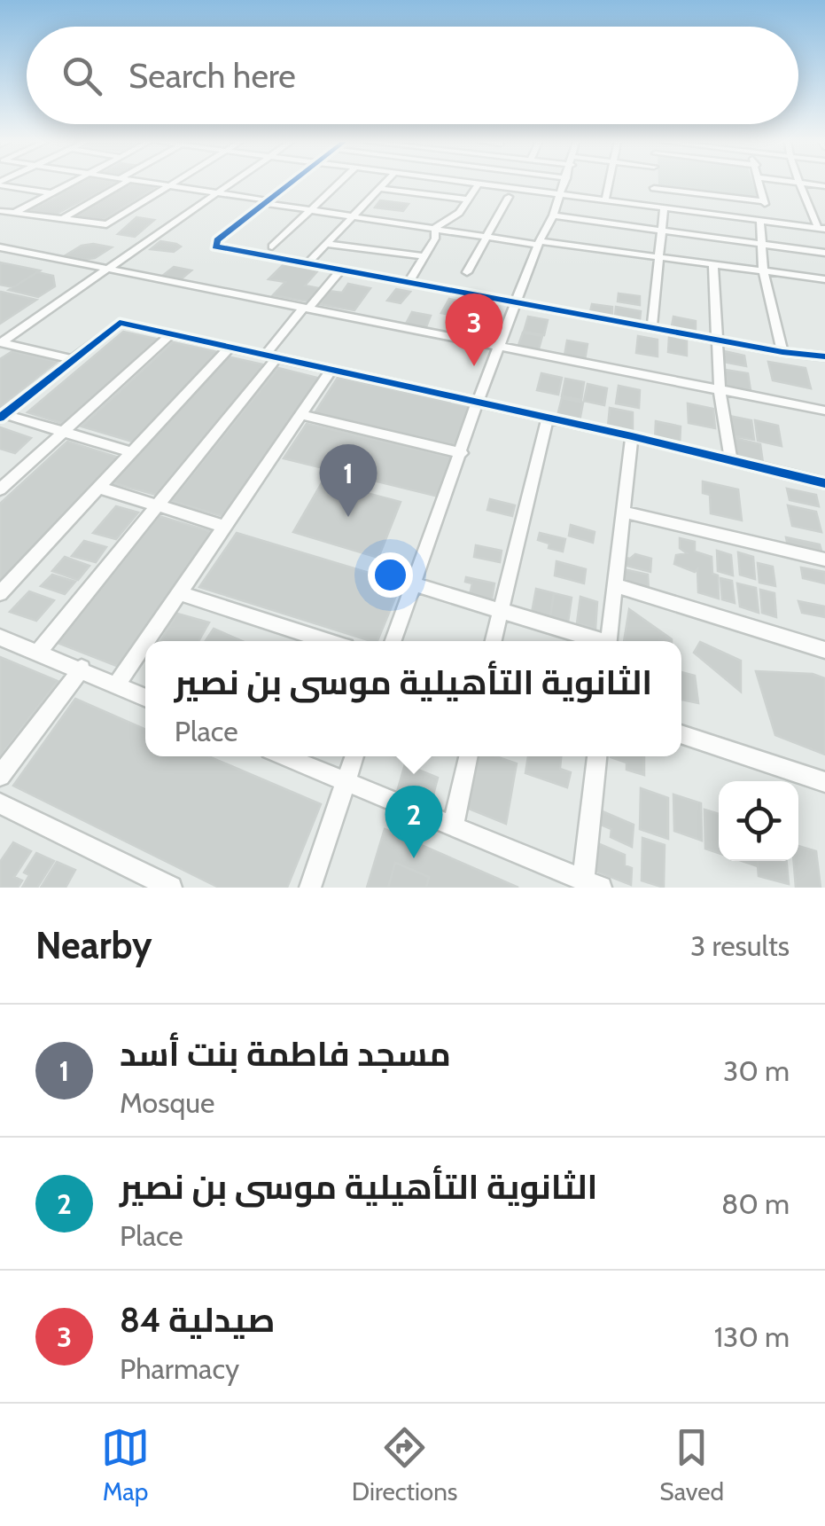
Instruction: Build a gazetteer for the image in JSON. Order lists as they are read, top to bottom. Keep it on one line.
{"page":{"search":"Search here","pins":["3","1","2"],"popup":["الثانوية التأهيلية موسى بن نصير","Place"],"heading":["Nearby","3 results"],"list":[{"mark":"1","name":"مسجد فاطمة بنت أسد","note":"Mosque","value":"30 m"},{"mark":"2","name":"الثانوية التأهيلية موسى بن نصير","note":"Place","value":"80 m"},{"mark":"3","name":"84 صيدلية","note":"Pharmacy","value":"130 m"}],"nav":["Map","Directions","Saved"]}}
